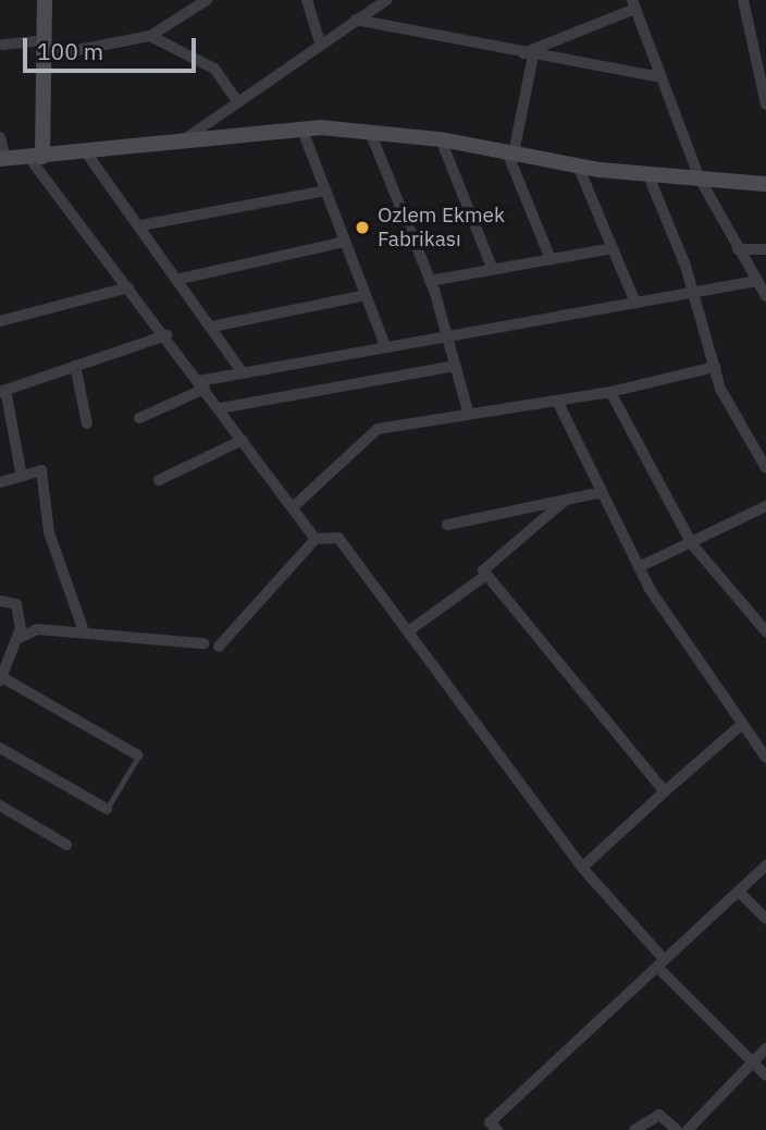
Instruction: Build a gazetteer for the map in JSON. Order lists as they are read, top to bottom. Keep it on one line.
{"places":["Ozlem Ekmek Fabrikası"],"scale_bar":"100 m"}
